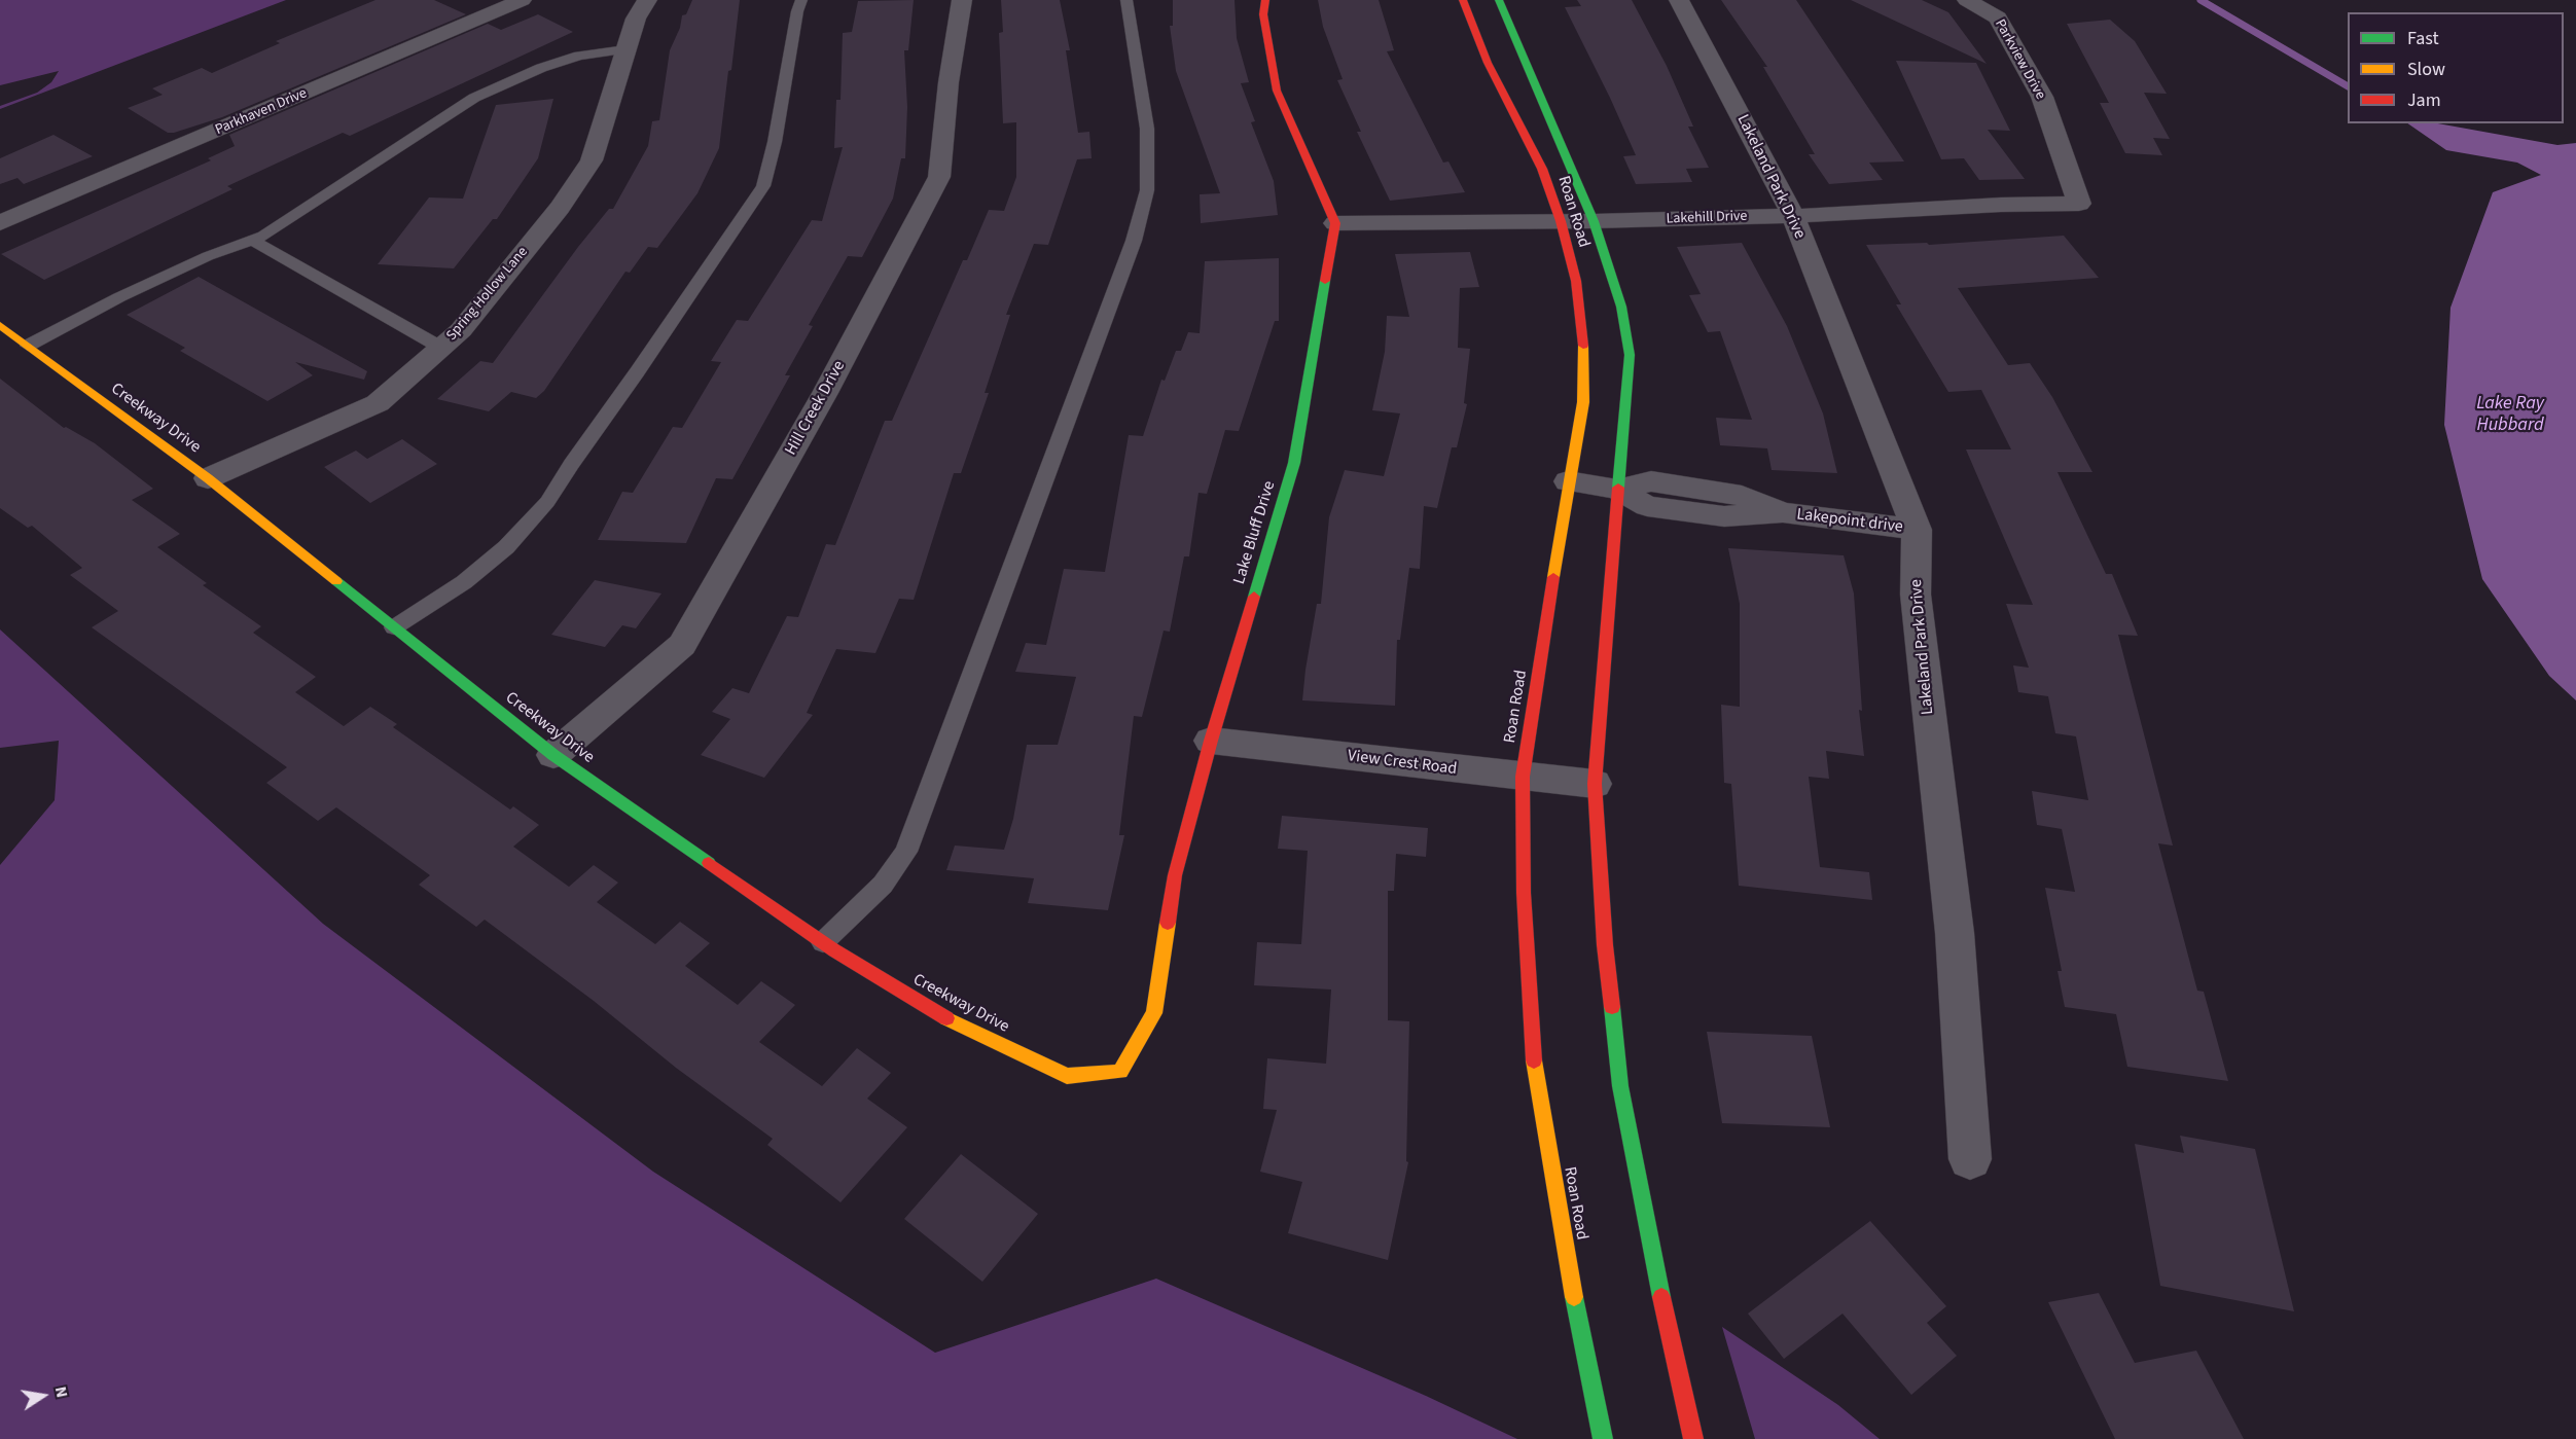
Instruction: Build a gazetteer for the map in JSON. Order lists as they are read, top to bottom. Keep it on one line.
{"streets":{"street":["Parkview Drive","Parkhaven Drive","Lakeland Park Drive","Roan Road","Lakehill Drive","Spring Hollow Lane","Hill Creek Drive","Creekway Drive","Lakepoint drive","Lake Bluff Drive","View Crest Road"]},"crossings":[["Parkview Drive","Lakehill Drive"],["Lakeland Park Drive","Lakehill Drive"],["Lakeland Park Drive","Lakepoint drive"],["Roan Road","Lakehill Drive"],["Roan Road","Lakepoint drive"],["Roan Road","View Crest Road"],["Lakehill Drive","Lake Bluff Drive"],["Spring Hollow Lane","Creekway Drive"],["Hill Creek Drive","Creekway Drive"],["Creekway Drive","Lake Bluff Drive"],["Lake Bluff Drive","View Crest Road"]],"water":["Lake Ray Hubbard"],"legend":["Fast","Slow","Jam"],"north":"right"}
